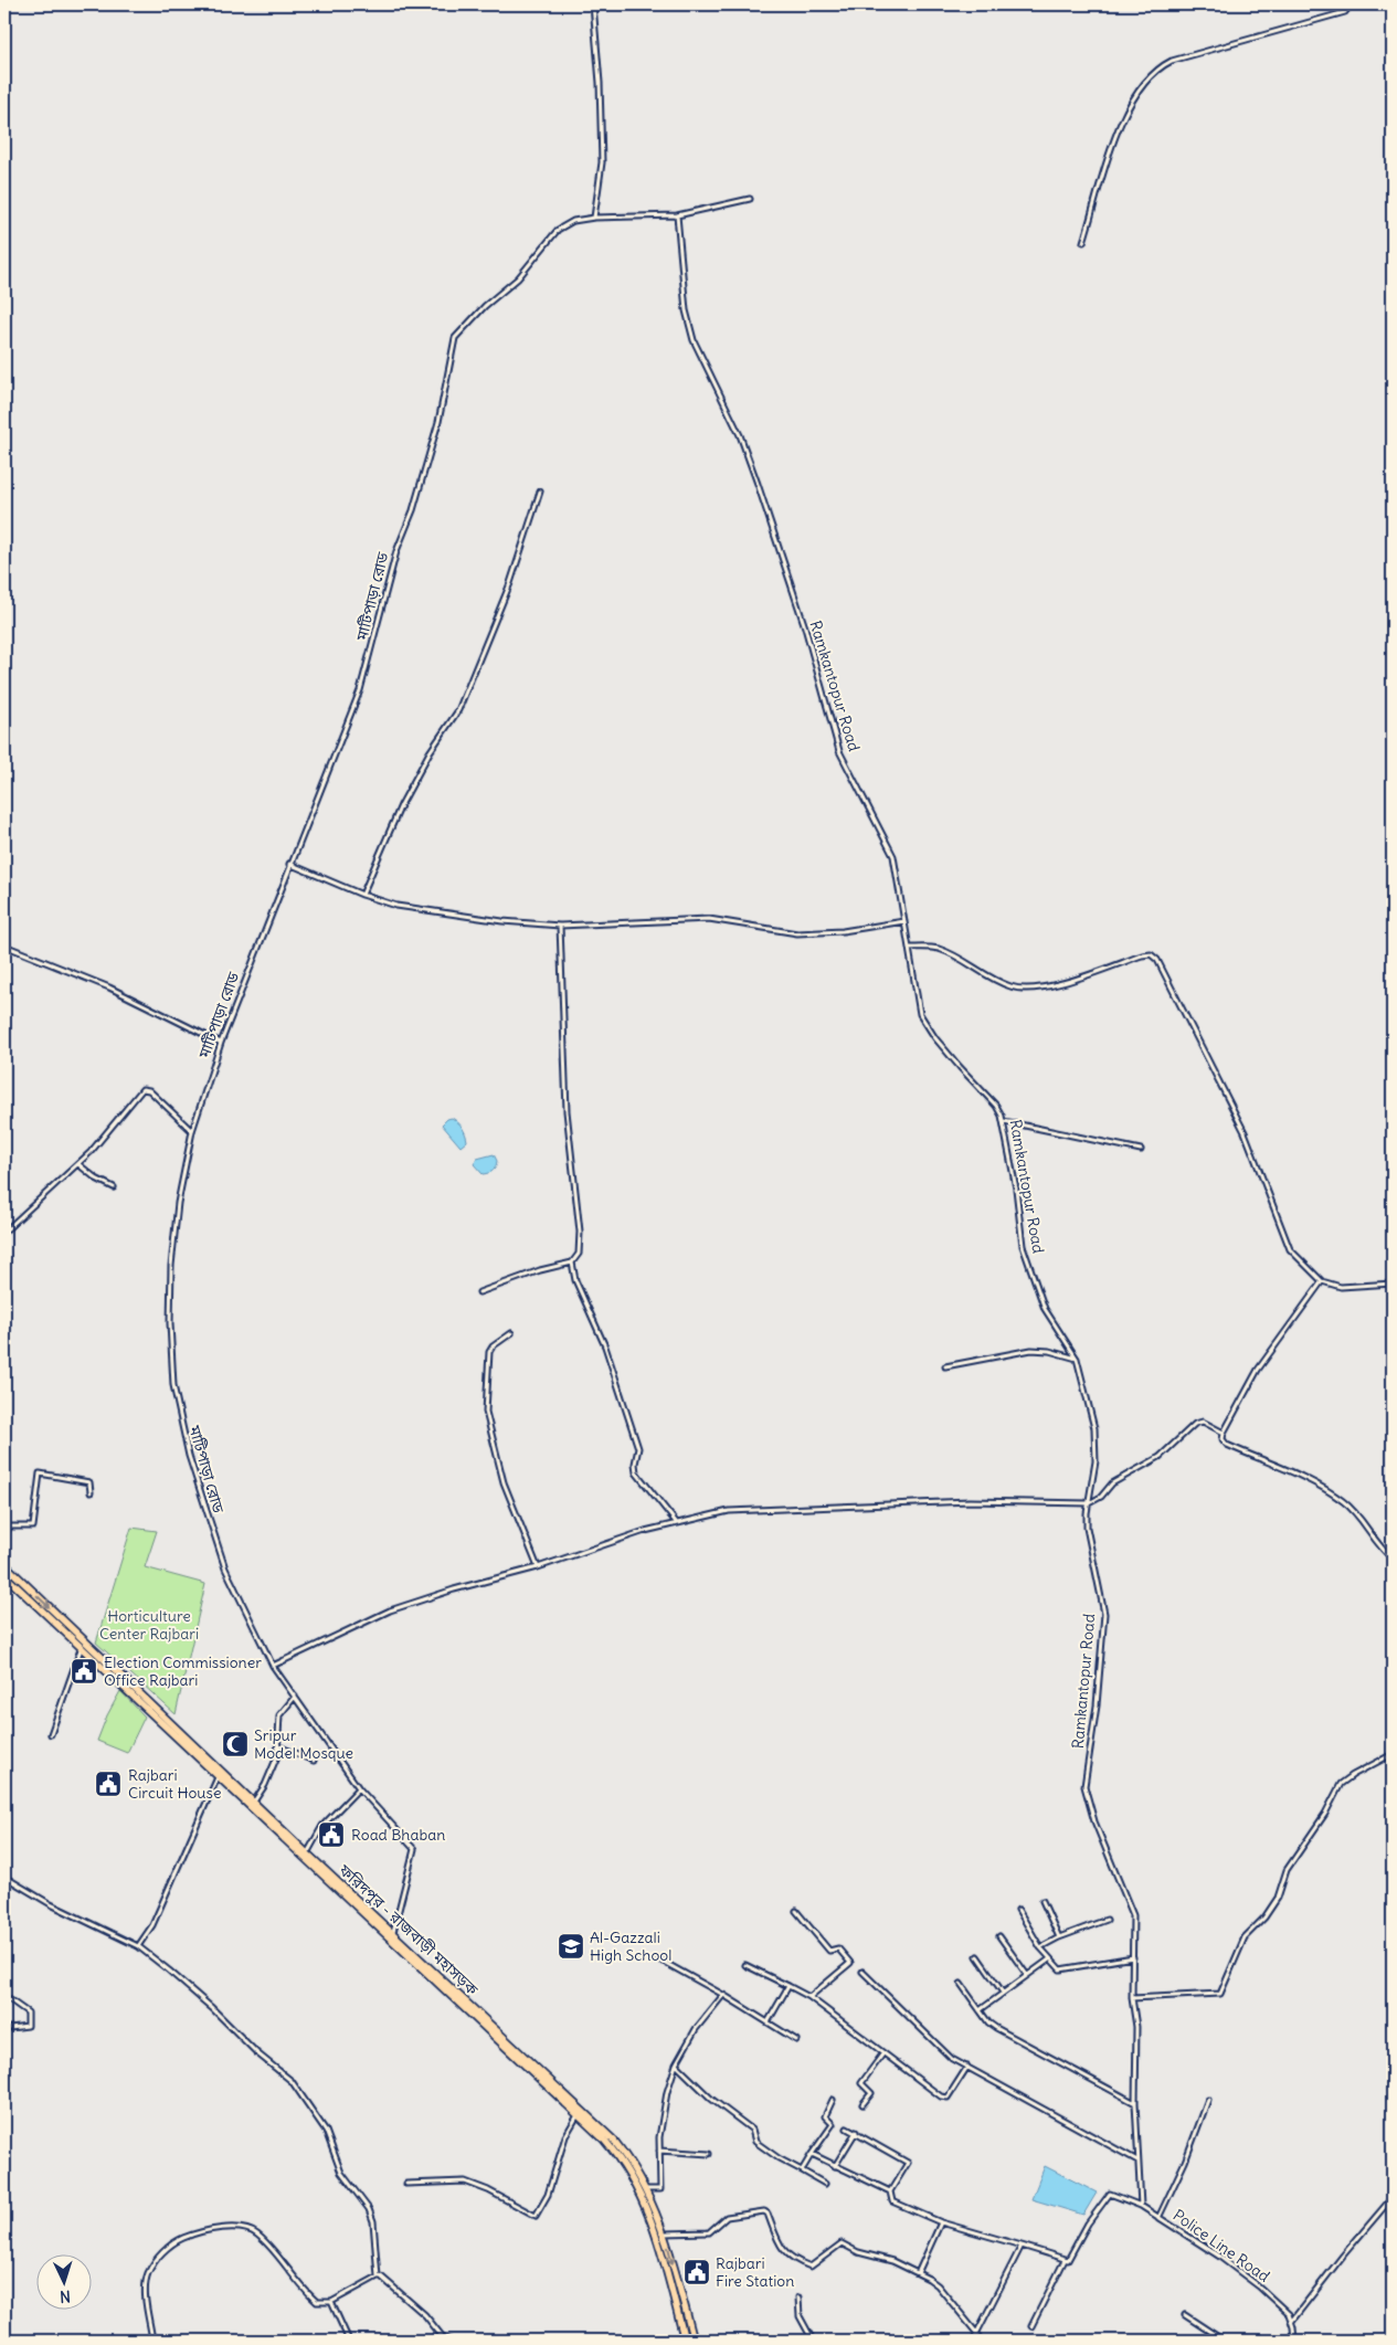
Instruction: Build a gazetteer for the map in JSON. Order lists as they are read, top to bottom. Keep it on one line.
{"streets":{"main road":["ফরিদপুর - রাজবাড়ী মহাসড়ক"],"street":["মাটিপাড়া রোড","Ramkantopur Road","Police Line Road"]},"crossings":[["মাটিপাড়া রোড","Ramkantopur Road"],["মাটিপাড়া রোড","ফরিদপুর - রাজবাড়ী মহাসড়ক"],["Ramkantopur Road","Police Line Road"]],"parks":["Horticulture Center Rajbari"],"places":{"public building":["Election Commissioner Office Rajbari","Rajbari Circuit House","Road Bhaban","Rajbari Fire Station"],"mosque":["Sripur Model Mosque"],"school or university":["Al-Gazzali High School"]},"north":"bottom"}
